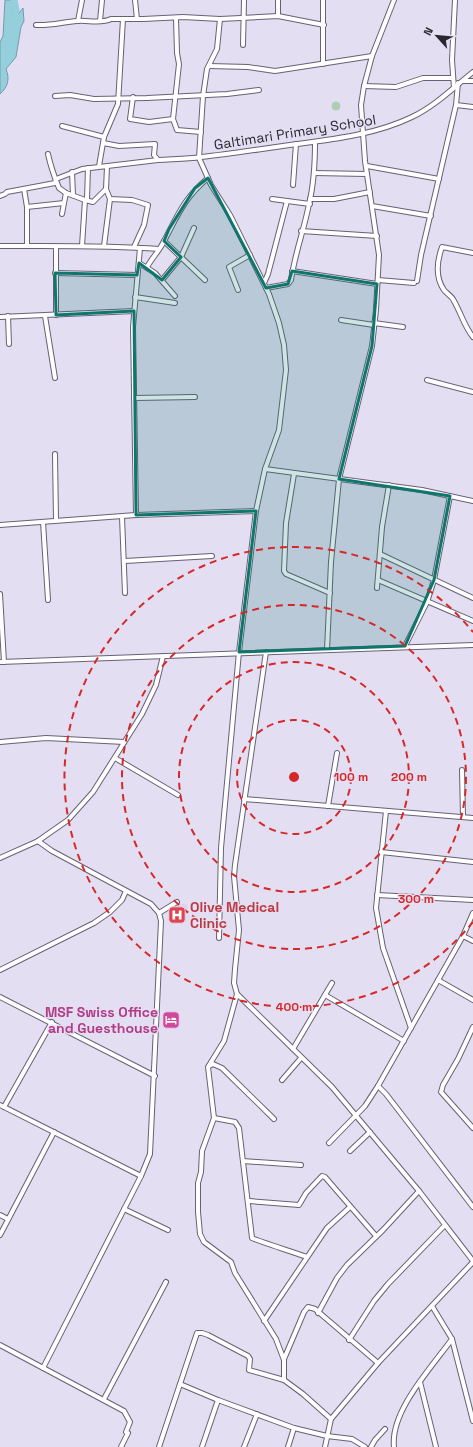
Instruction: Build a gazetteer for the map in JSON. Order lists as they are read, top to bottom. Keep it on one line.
{"streets":{"street":["Galtimari Primary School"]},"places":{"hospital":["Olive Medical Clinic"],"hotel":["MSF Swiss Office and Guesthouse"]},"north":"top left","rings":["100 m","200 m","300 m","400 m"]}
